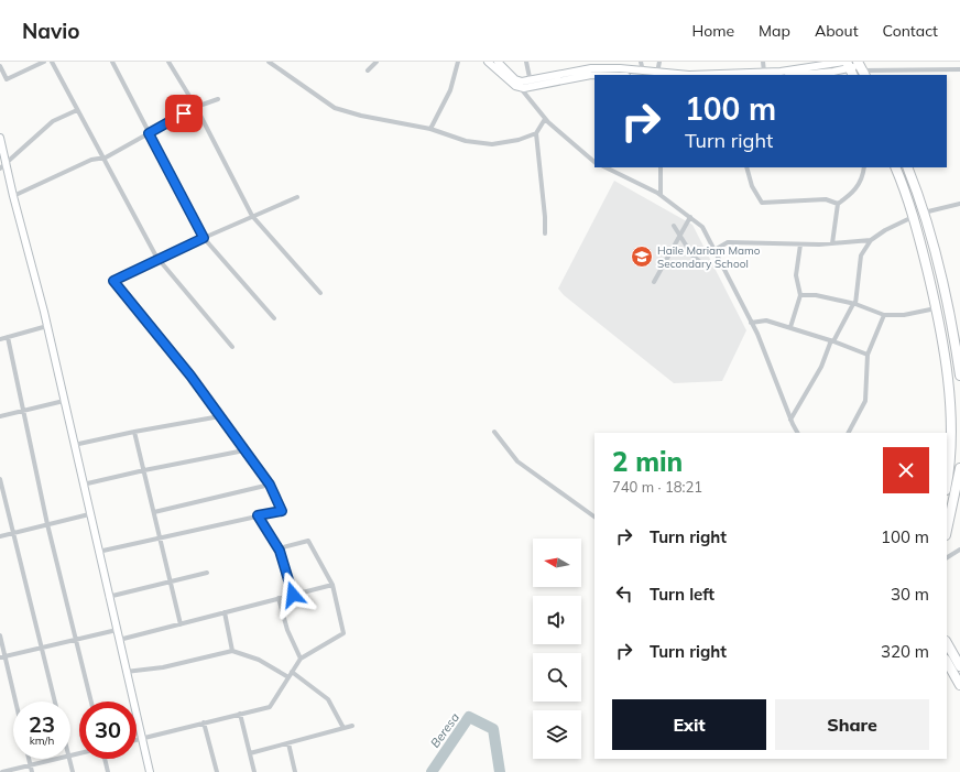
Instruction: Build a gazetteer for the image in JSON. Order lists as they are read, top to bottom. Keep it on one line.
{"water":["Beresa"],"places":{"school or university":["Haile Mariam Mamo Secondary School"]},"north":"left","page":{"header":"Navio","nav":["Home","Map","About","Contact"],"turn":["100 m","Turn right"],"heading":["2 min","740 m · 18:21"],"list":[{"name":"Turn right","value":"100 m"},{"name":"Turn left","value":"30 m"},{"name":"Turn right","value":"320 m"}],"buttons":["Exit","Share"],"speed":"23 km/h","limit":"30"}}
